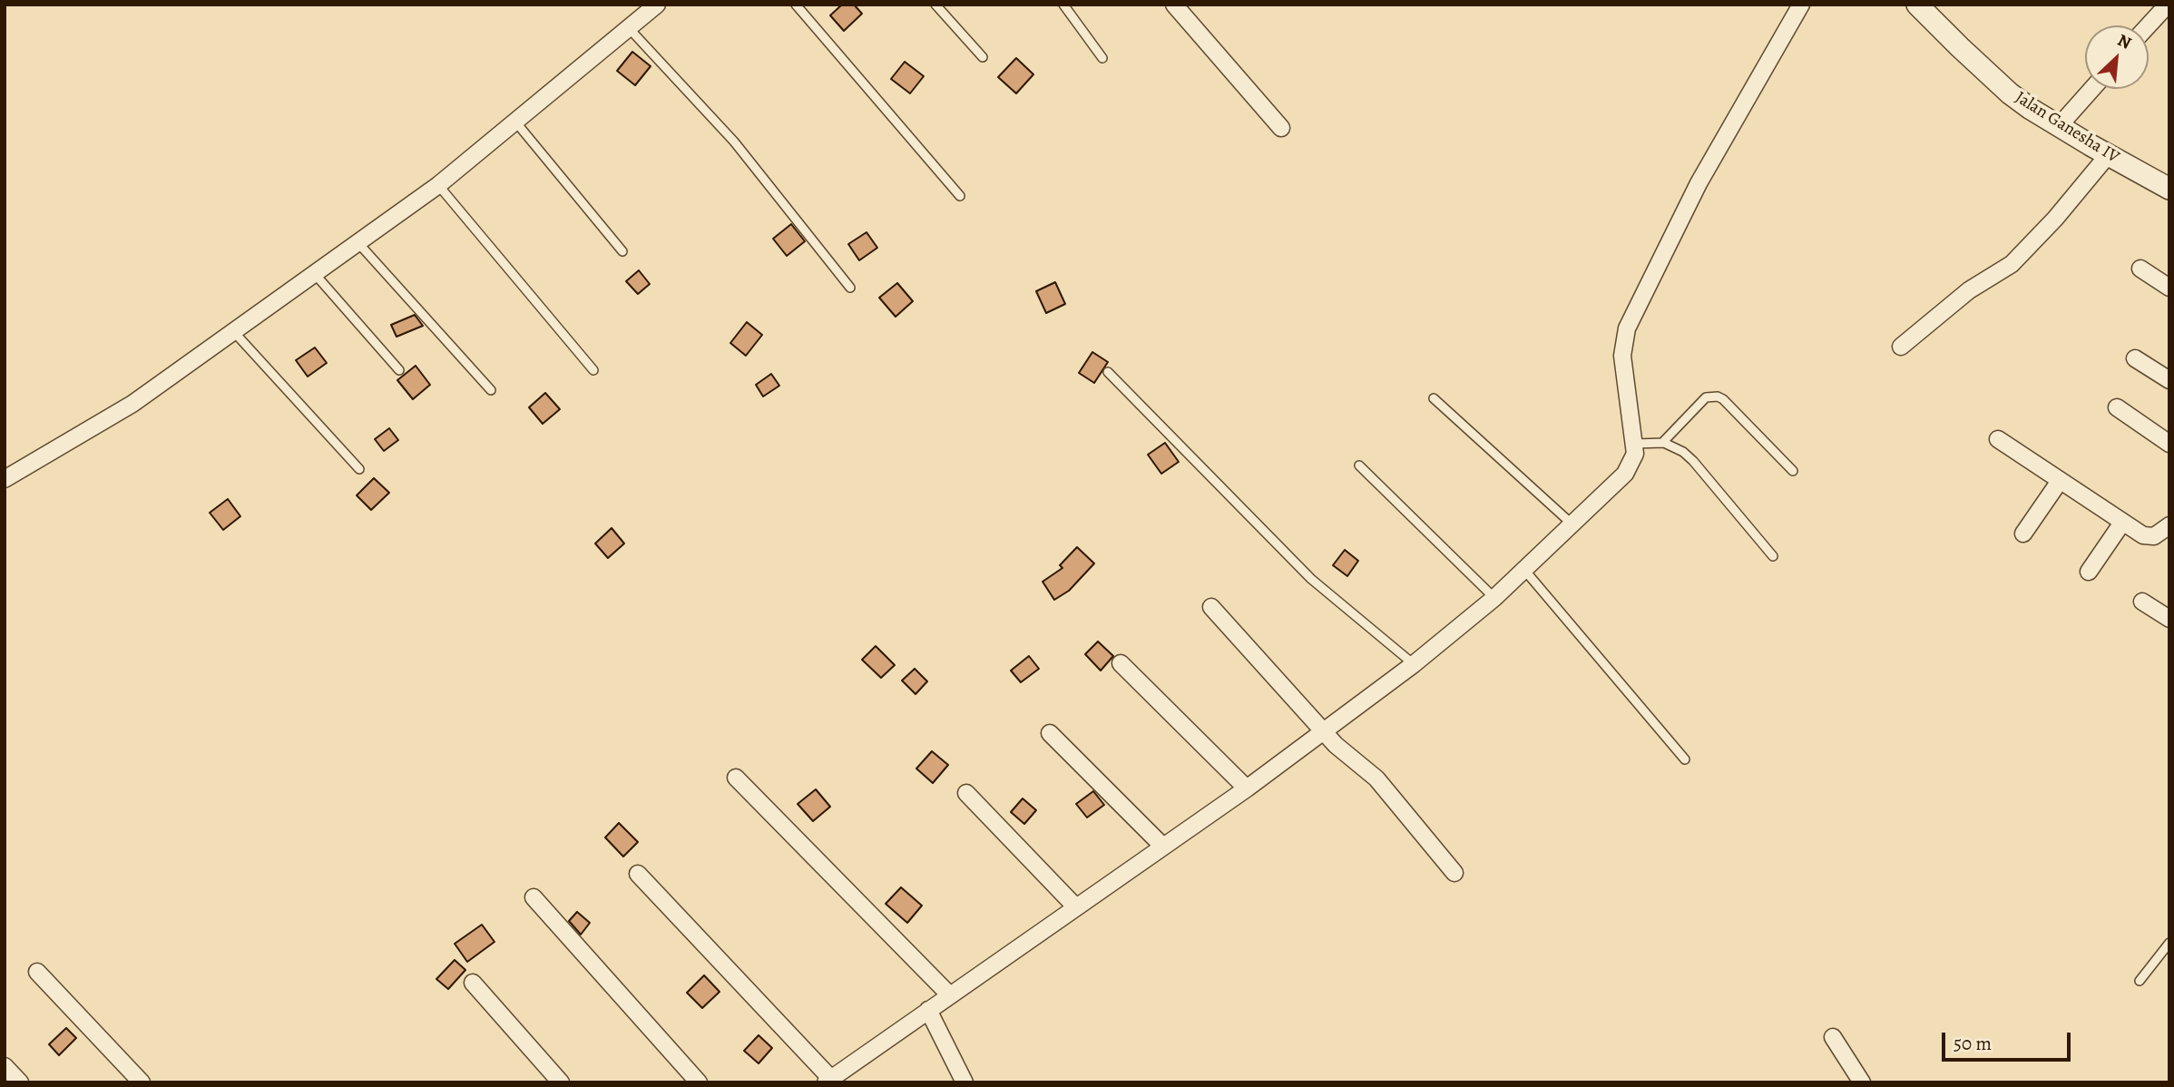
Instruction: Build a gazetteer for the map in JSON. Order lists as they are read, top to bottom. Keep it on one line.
{"streets":{"street":["Jalan Ganesha IV"]},"scale_bar":"50 m","north":"top right"}
